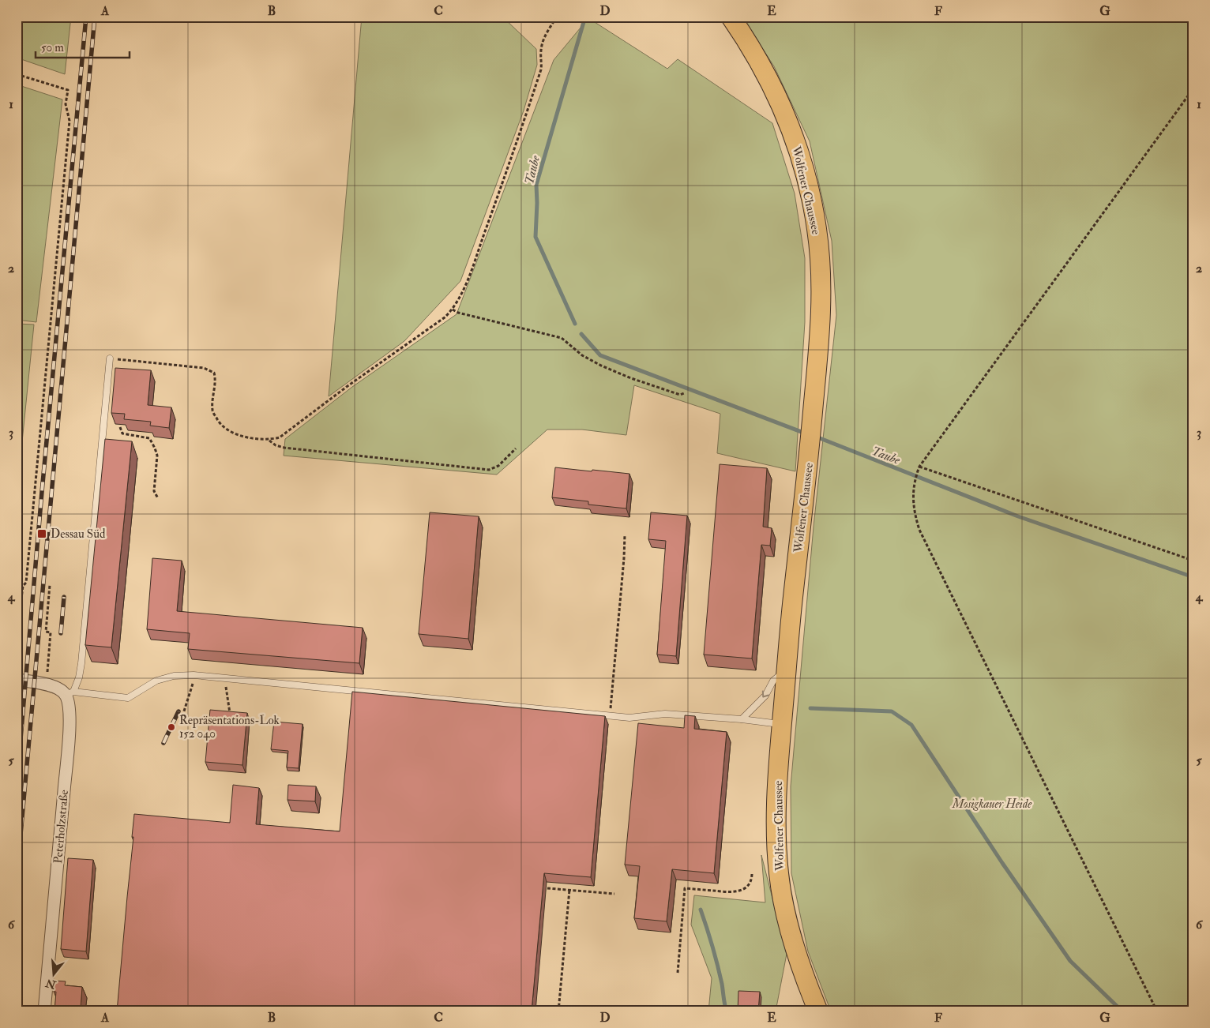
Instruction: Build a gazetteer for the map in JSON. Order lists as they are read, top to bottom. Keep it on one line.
{"streets":{"main road":["Wolfener Chaussee"],"street":["Peterholzstraße"]},"water":["Taube"],"parks":["Mosigkauer Heide"],"places":{"transit":["Dessau Süd"],"other":["Repräsentations-Lok 152 040"]},"scale_bar":"50 m","north":"bottom","grid":{"columns":["A","B","C","D","E","F","G"],"rows":["1","2","3","4","5","6"]}}
